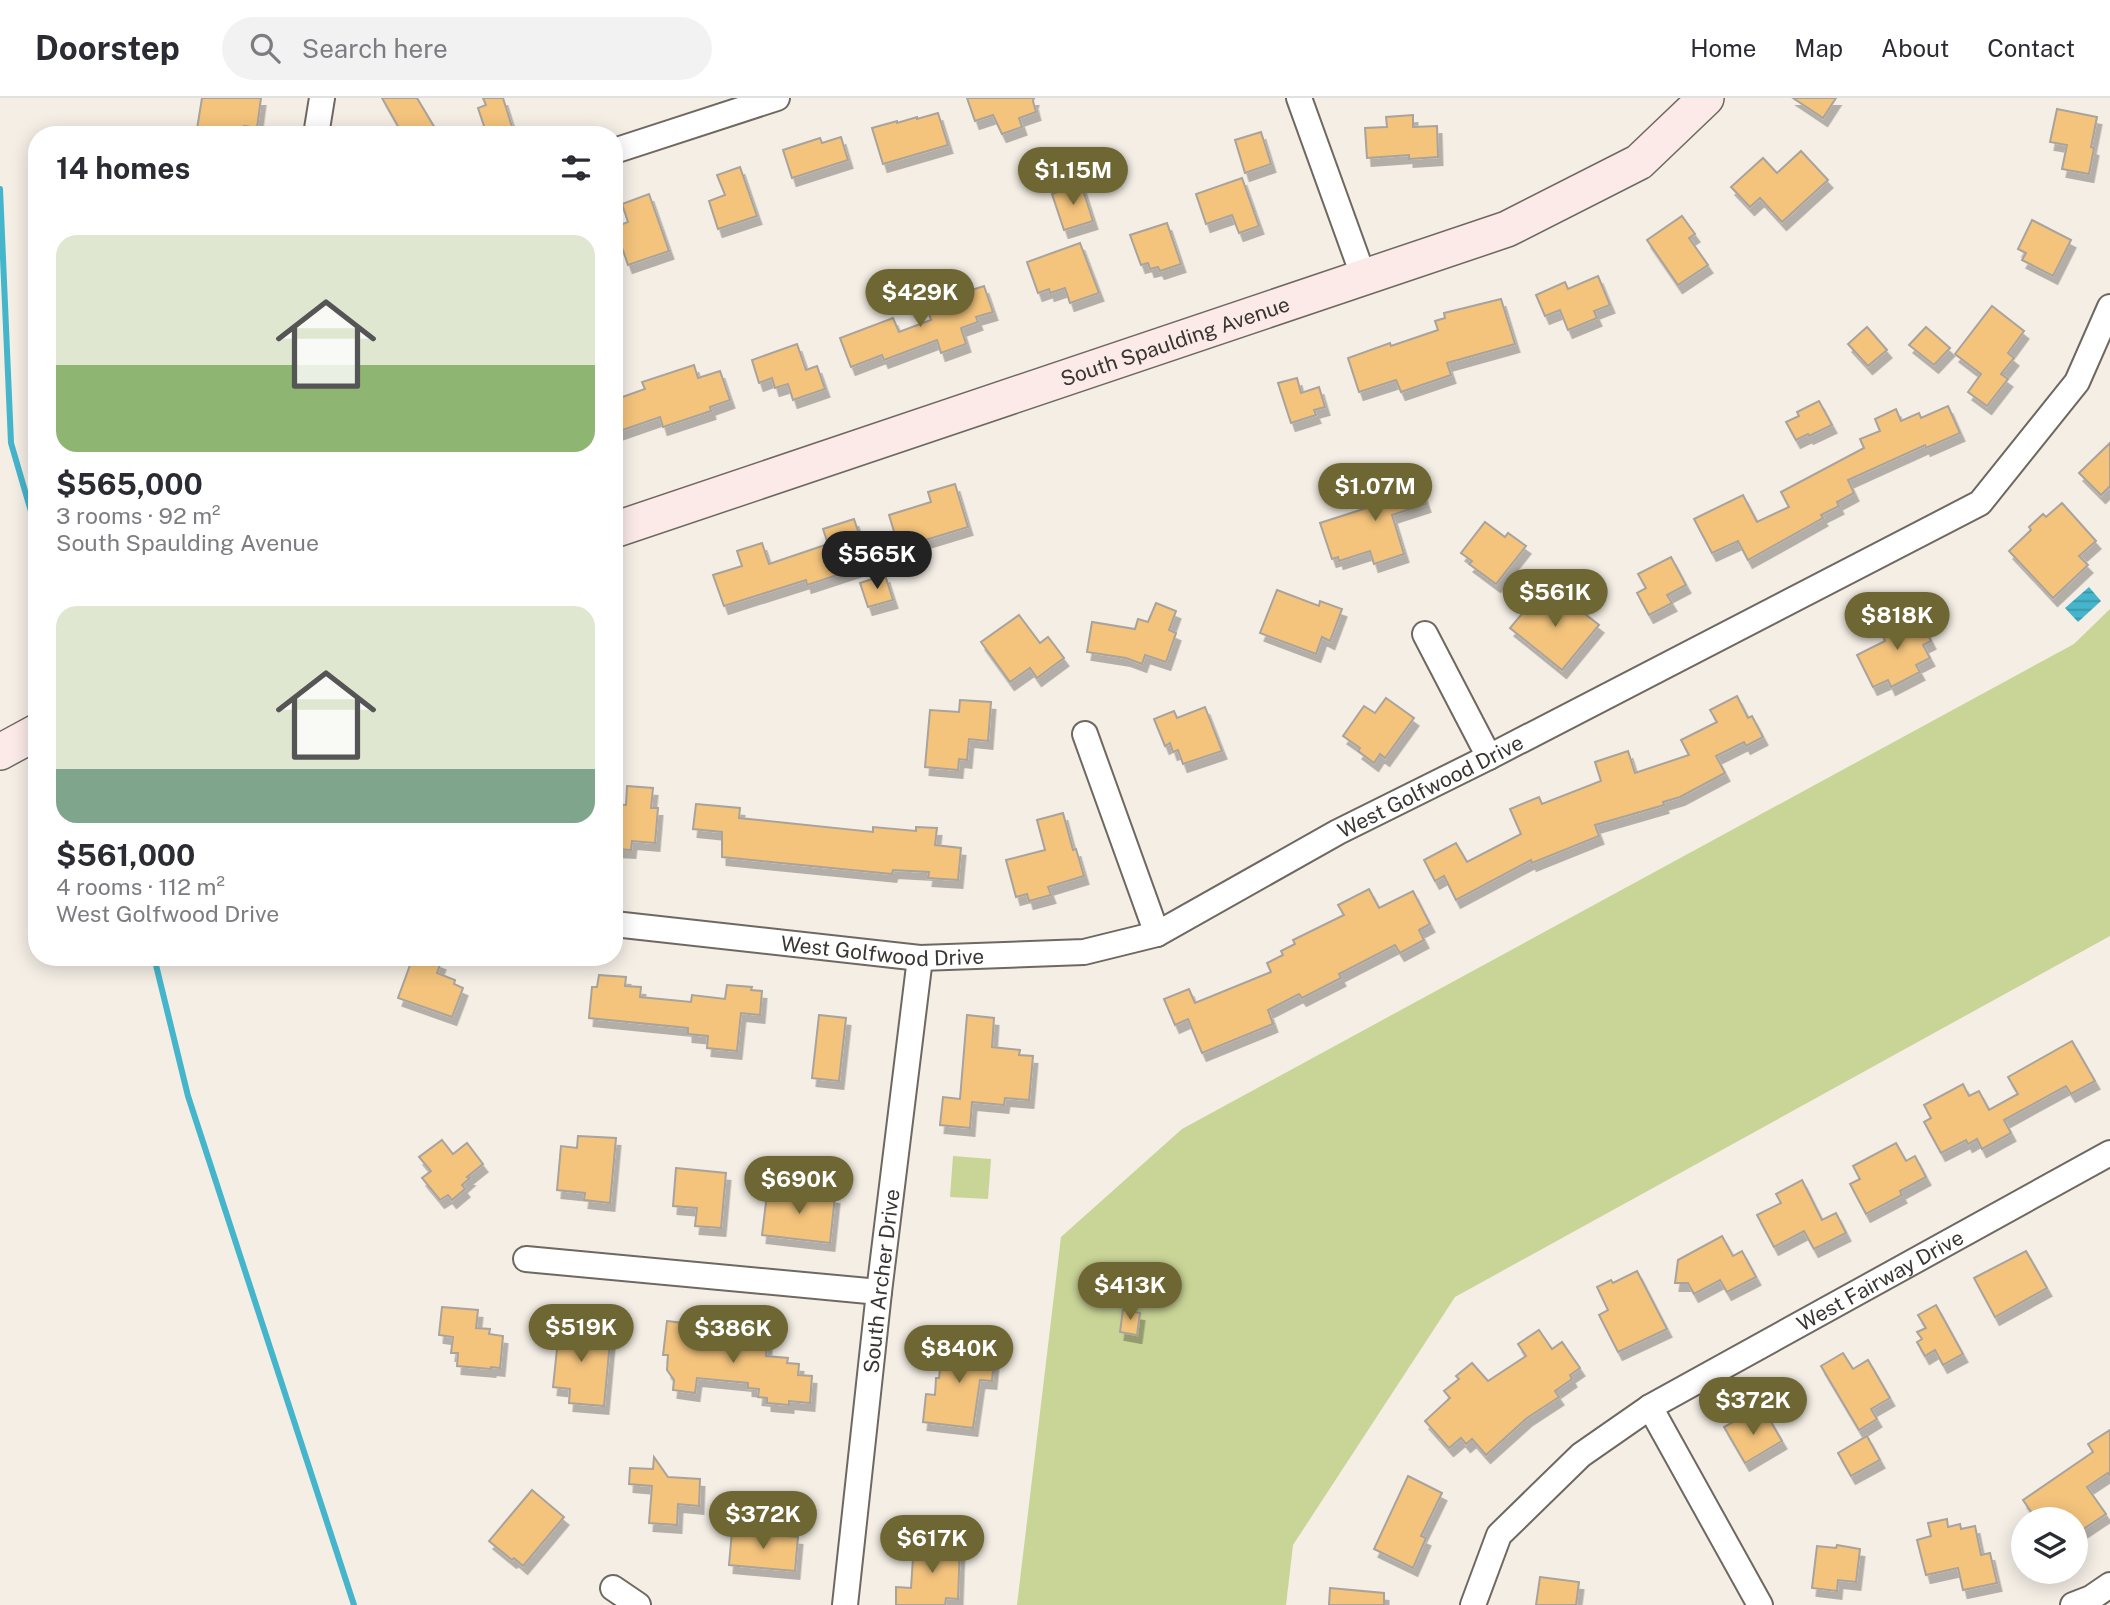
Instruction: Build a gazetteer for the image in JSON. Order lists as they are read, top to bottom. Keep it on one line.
{"streets":{"street":["South Spaulding Avenue","West Golfwood Drive","West Fairway Drive","South Archer Drive"]},"crossings":[["West Golfwood Drive","South Archer Drive"]],"page":{"header":"Doorstep","search":"Search here","nav":["Home","Map","About","Contact"],"heading":"14 homes","price":["$1.15M","$429K","$1.07M","$565K","$561K","$818K","$690K","$413K","$519K","$386K","$840K","$372K","$372K","$617K"],"list":[{"name":"$565,000","note":"3 rooms · 92 m² · South Spaulding Avenue"},{"name":"$561,000","note":"4 rooms · 112 m² · West Golfwood Drive"}]}}
